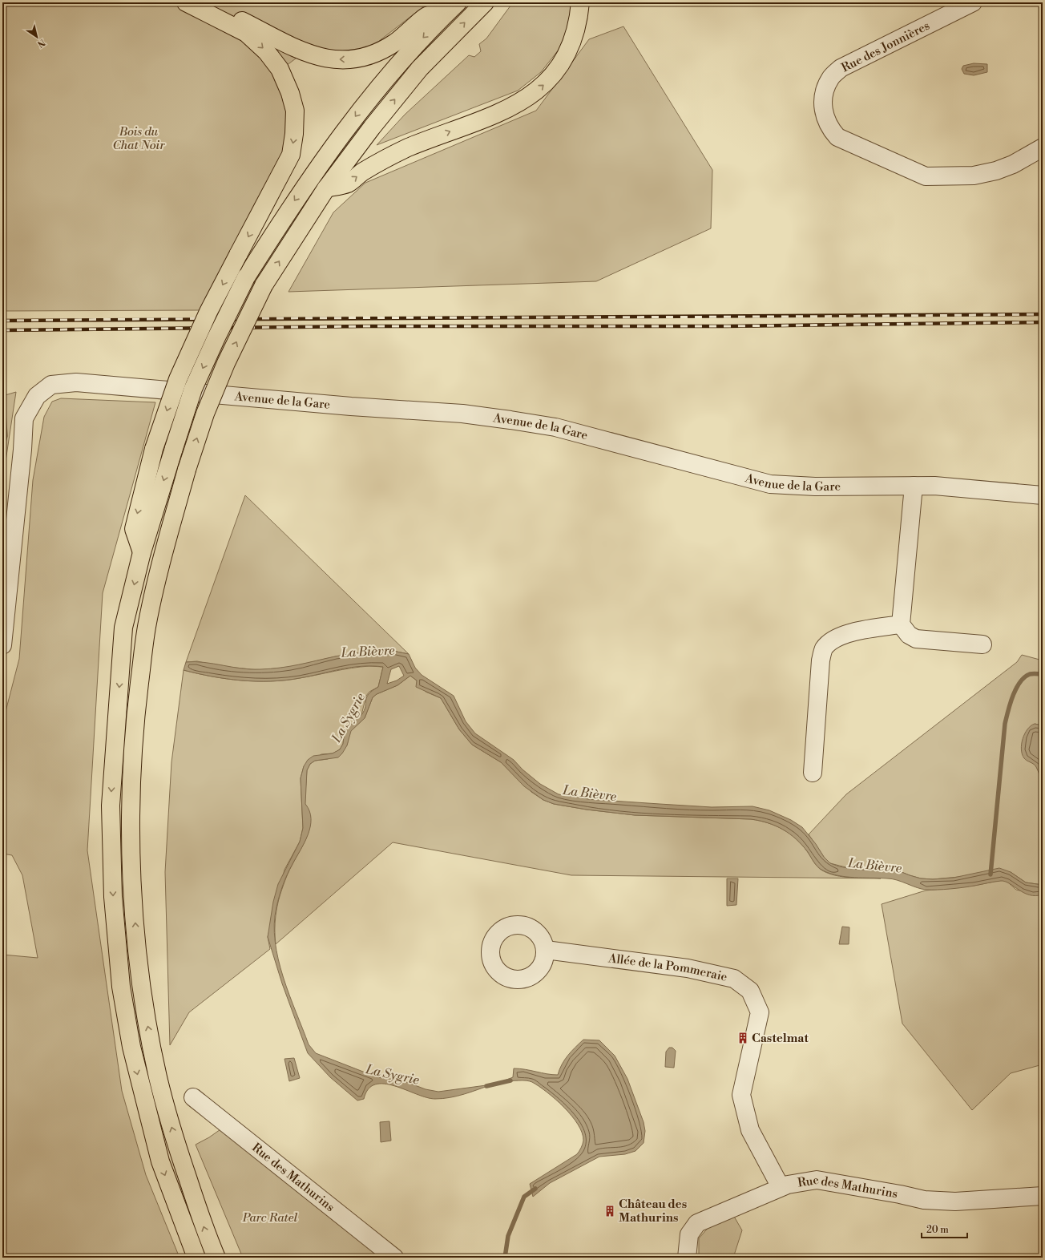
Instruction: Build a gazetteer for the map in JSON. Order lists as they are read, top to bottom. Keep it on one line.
{"streets":{"street":["Rue des Jonnières","Avenue de la Gare","Allée de la Pommeraie","Rue des Mathurins"]},"crossings":[["Allée de la Pommeraie","Rue des Mathurins"]],"water":["La Bièvre","La Sygrie"],"parks":["Bois du Chat Noir","Parc Ratel"],"places":{"building":["Castelmat","Château des Mathurins"]},"scale_bar":"20 m","north":"bottom right"}
